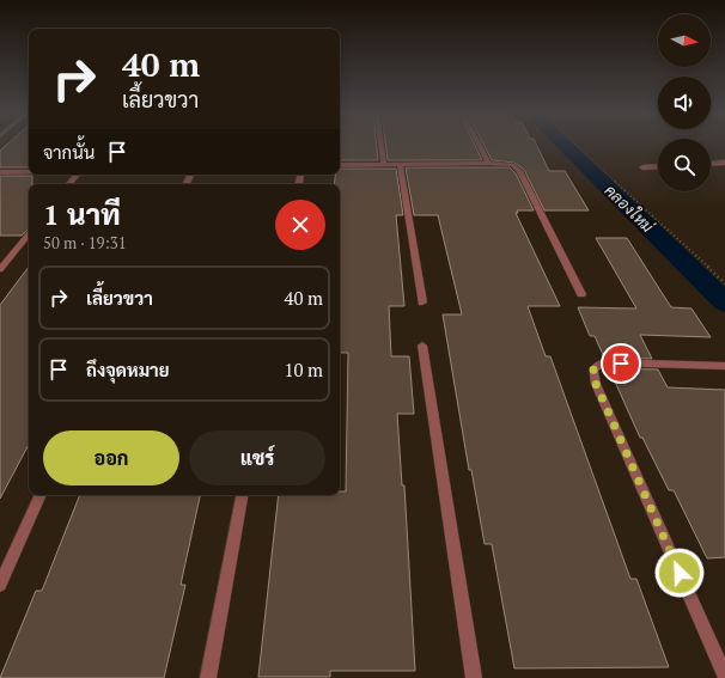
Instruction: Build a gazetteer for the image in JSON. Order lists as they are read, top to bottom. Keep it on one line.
{"water":["คลองใหม่"],"north":"right","page":{"turn":["40 m","เลี้ยวขวา"],"then":"จากนั้น","heading":["1 นาที","50 m · 19:31"],"list":[{"name":"เลี้ยวขวา","value":"40 m"},{"name":"ถึงจุดหมาย","value":"10 m"}],"buttons":["ออก","แชร์"]}}
